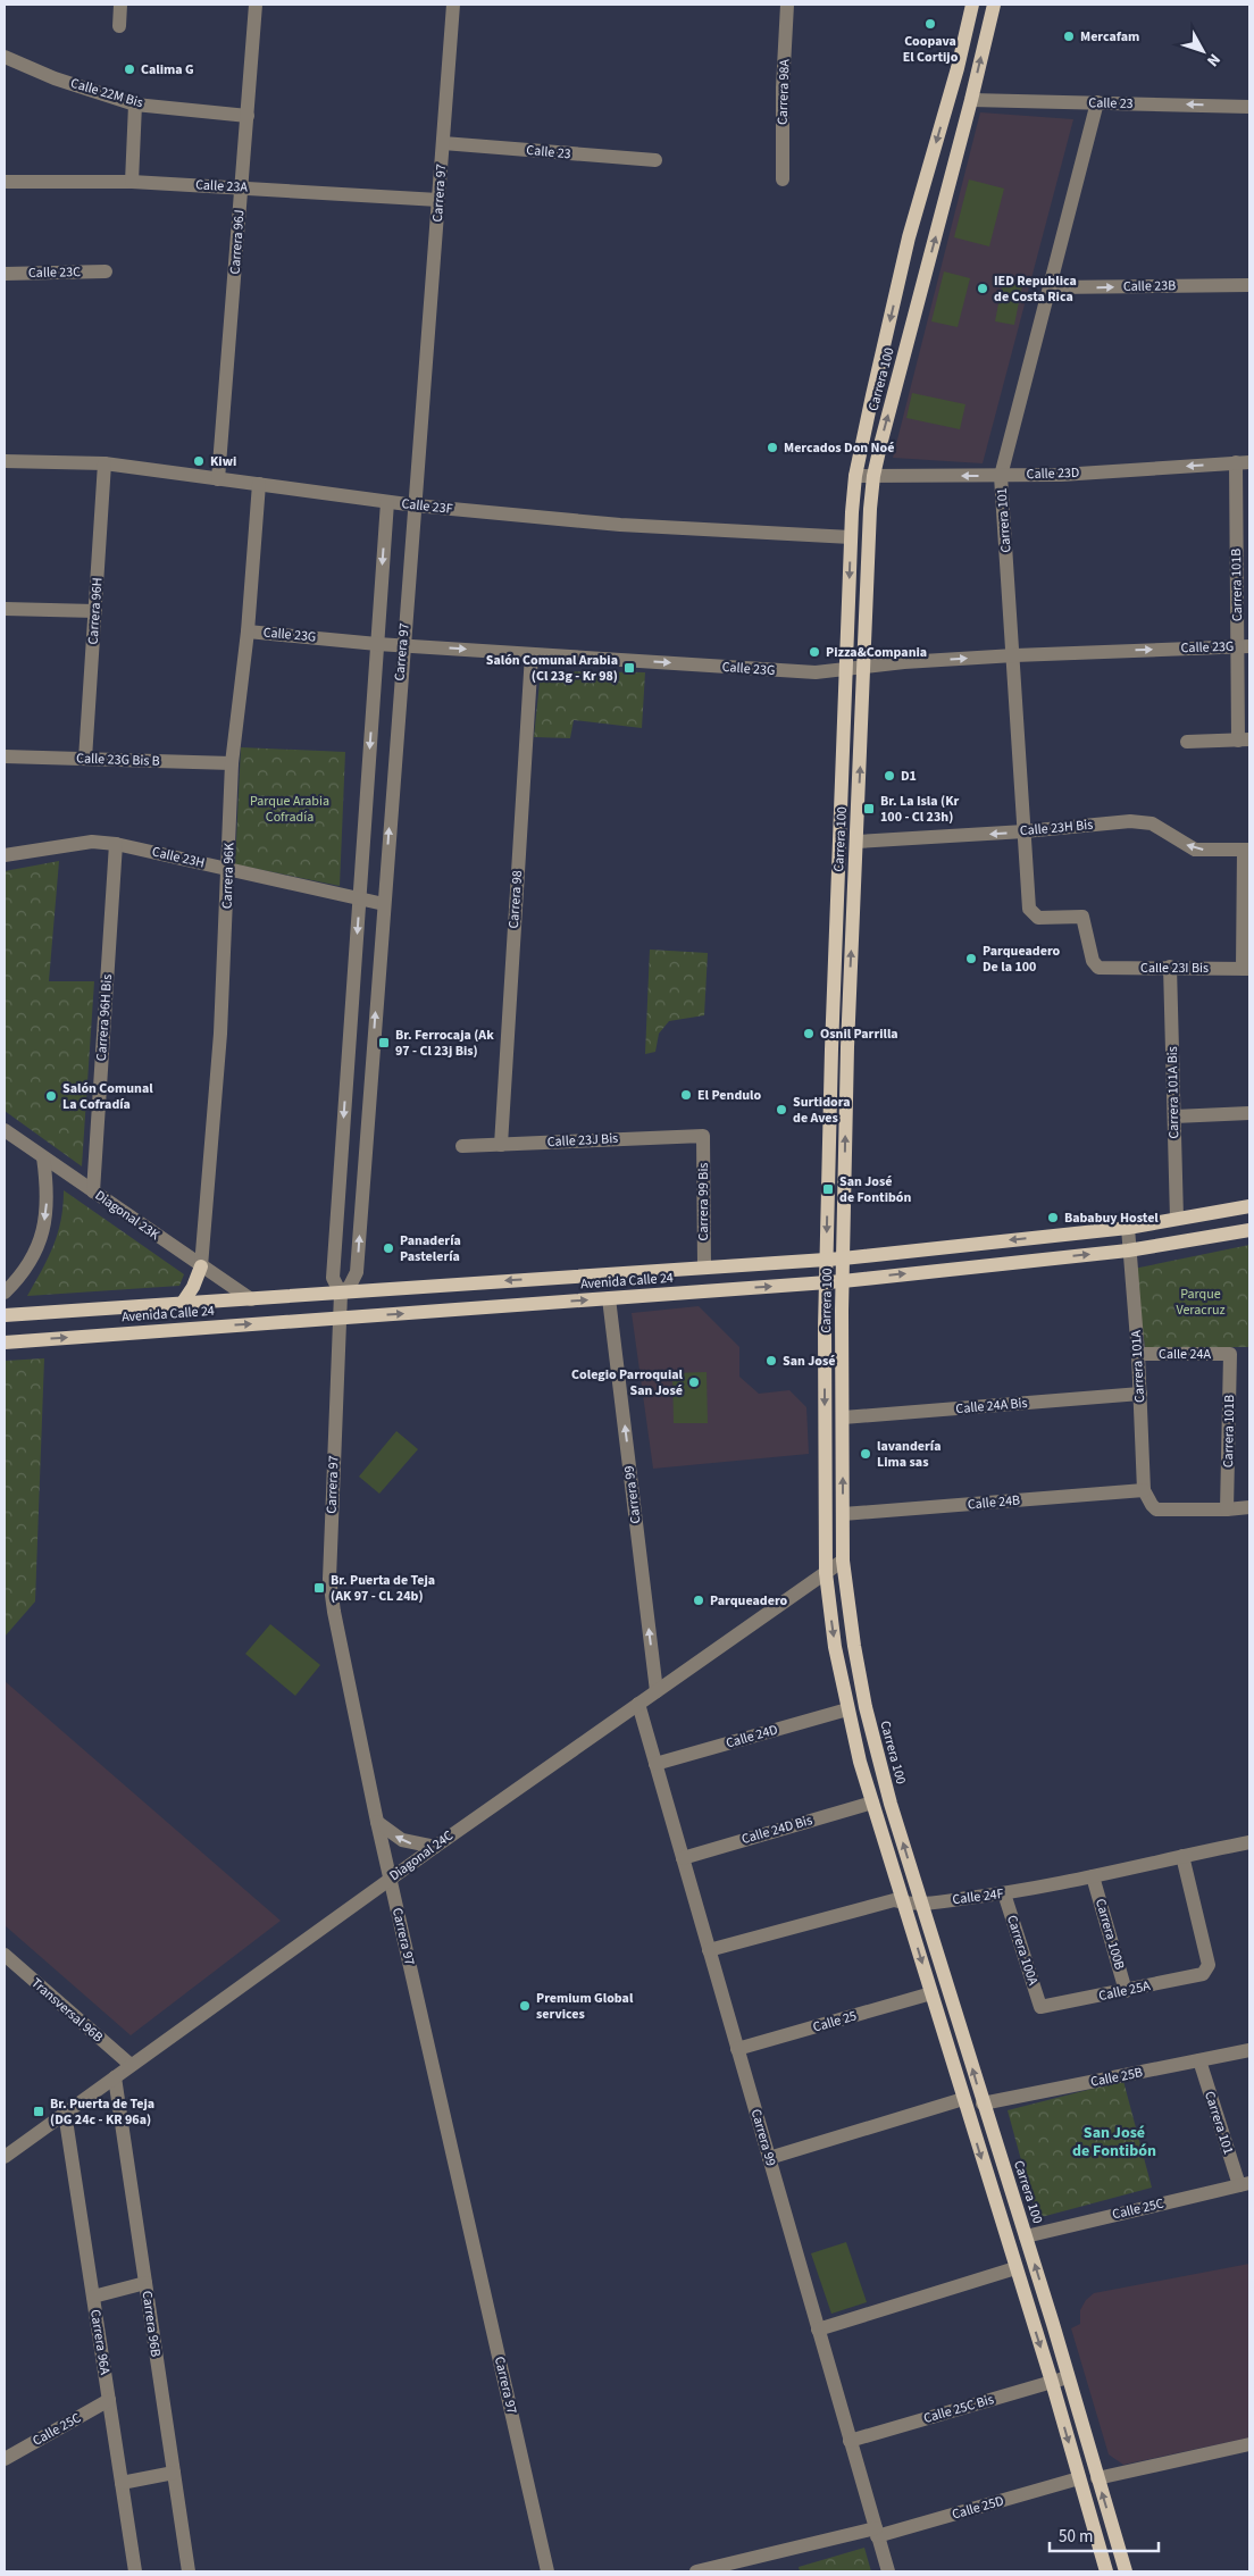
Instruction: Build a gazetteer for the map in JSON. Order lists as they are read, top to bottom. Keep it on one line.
{"streets":{"main road":["Carrera 100","Avenida Calle 24"],"street":["Carrera 98A","Calle 22M Bis","Calle 23","Calle 23A","Carrera 97","Carrera 96J","Calle 23C","Calle 23B","Calle 23D","Calle 23F","Carrera 101","Carrera 101B","Carrera 96H","Calle 23G","Calle 23G Bis B","Calle 23H Bis","Calle 23H","Carrera 96K","Carrera 98","Calle 23I Bis","Carrera 96H Bis","Carrera 101A Bis","Calle 23J Bis","Carrera 99 Bis","Diagonal 23K","Calle 24A","Carrera 101A","Calle 24A Bis","Carrera 99","Calle 24B","Calle 24D","Calle 24D Bis","Diagonal 24C","Calle 24F","Carrera 100B","Carrera 100A","Calle 25A","Transversal 96B","Calle 25","Calle 25B","Calle 25C","Carrera 96B","Carrera 96A","Calle 25C Bis","Calle 25D"]},"crossings":[["Calle 22M Bis","Carrera 96J"],["Calle 23","Carrera 97"],["Calle 23","Carrera 100"],["Calle 23","Carrera 101"],["Calle 23A","Carrera 97"],["Calle 23A","Carrera 96J"],["Carrera 97","Calle 23F"],["Carrera 97","Calle 23G"],["Carrera 97","Calle 23H"],["Carrera 97","Avenida Calle 24"],["Carrera 97","Diagonal 24C"],["Carrera 96J","Calle 23F"],["Calle 23B","Carrera 101"],["Carrera 100","Calle 23D"],["Carrera 100","Calle 23F"],["Carrera 100","Calle 23G"],["Carrera 100","Calle 23H Bis"],["Carrera 100","Avenida Calle 24"],["Carrera 100","Calle 24A Bis"],["Carrera 100","Calle 24B"],["Carrera 100","Calle 24D"],["Carrera 100","Calle 24D Bis"],["Carrera 100","Diagonal 24C"],["Carrera 100","Calle 24F"],["Carrera 100","Calle 25"],["Carrera 100","Calle 25B"],["Carrera 100","Calle 25C"],["Carrera 100","Calle 25C Bis"],["Carrera 100","Calle 25D"],["Calle 23D","Carrera 101"],["Calle 23D","Carrera 101B"],["Calle 23F","Carrera 96H"],["Calle 23F","Carrera 96K"],["Carrera 101","Calle 23G"],["Carrera 101","Calle 23H Bis"],["Carrera 101","Calle 23I Bis"],["Carrera 101","Calle 25B"],["Carrera 101","Calle 25C"],["Carrera 101B","Calle 23G"],["Carrera 101B","Calle 24A"],["Carrera 101B","Carrera 101A"],["Carrera 96H","Calle 23G Bis B"],["Calle 23G","Carrera 96K"],["Calle 23G","Carrera 98"],["Calle 23G Bis B","Carrera 96K"],["Calle 23H","Carrera 96K"],["Calle 23H","Carrera 96H Bis"],["Carrera 96K","Diagonal 23K"],["Carrera 98","Calle 23J Bis"],["Calle 23I Bis","Carrera 101A Bis"],["Carrera 96H Bis","Diagonal 23K"],["Carrera 101A Bis","Avenida Calle 24"],["Calle 23J Bis","Carrera 99 Bis"],["Carrera 99 Bis","Avenida Calle 24"],["Diagonal 23K","Avenida Calle 24"],["Avenida Calle 24","Carrera 101A"],["Avenida Calle 24","Carrera 99"],["Calle 24A","Carrera 101A"],["Carrera 101A","Calle 24A Bis"],["Carrera 101A","Calle 24B"],["Carrera 99","Calle 24D"],["Carrera 99","Calle 24D Bis"],["Carrera 99","Diagonal 24C"],["Carrera 99","Calle 24F"],["Carrera 99","Calle 25"],["Carrera 99","Calle 25C Bis"],["Carrera 99","Calle 25D"],["Diagonal 24C","Transversal 96B"],["Diagonal 24C","Carrera 96B"],["Diagonal 24C","Carrera 96A"],["Calle 24F","Carrera 100B"],["Calle 24F","Carrera 100A"],["Calle 24F","Calle 25A"],["Carrera 100B","Calle 25A"],["Carrera 100A","Calle 25A"],["Calle 25C","Carrera 96A"]],"one_way":["Calle 23B","Calle 23D","Calle 23G","Calle 23H Bis"],"districts":["San José de Fontibón"],"parks":["Parque Arabia Cofradía","Parque Veracruz"],"places":{"other":["Coopava El Cortijo","Mercafam","Calima G","IED Republica de Costa Rica","Mercados Don Noé","Kiwi","Pizza&Compania","D1","Parqueadero De la 100","Osnil Parrilla","El Pendulo","Salón Comunal La Cofradía","Surtidora de Aves","Bababuy Hostel","Panadería Pastelería","San José","Colegio Parroquial San José","lavandería Lima sas","Parqueadero","Premium Global services"],"transit":["Salón Comunal Arabia (Cl 23g - Kr 98)","Br. La Isla (Kr 100 - Cl 23h)","Br. Ferrocaja (Ak 97 - Cl 23j Bis)","San José de Fontibón","Br. Puerta de Teja (AK 97 - CL 24b)","Br. Puerta de Teja (DG 24c - KR 96a)"]},"scale_bar":"50 m","north":"bottom right"}
